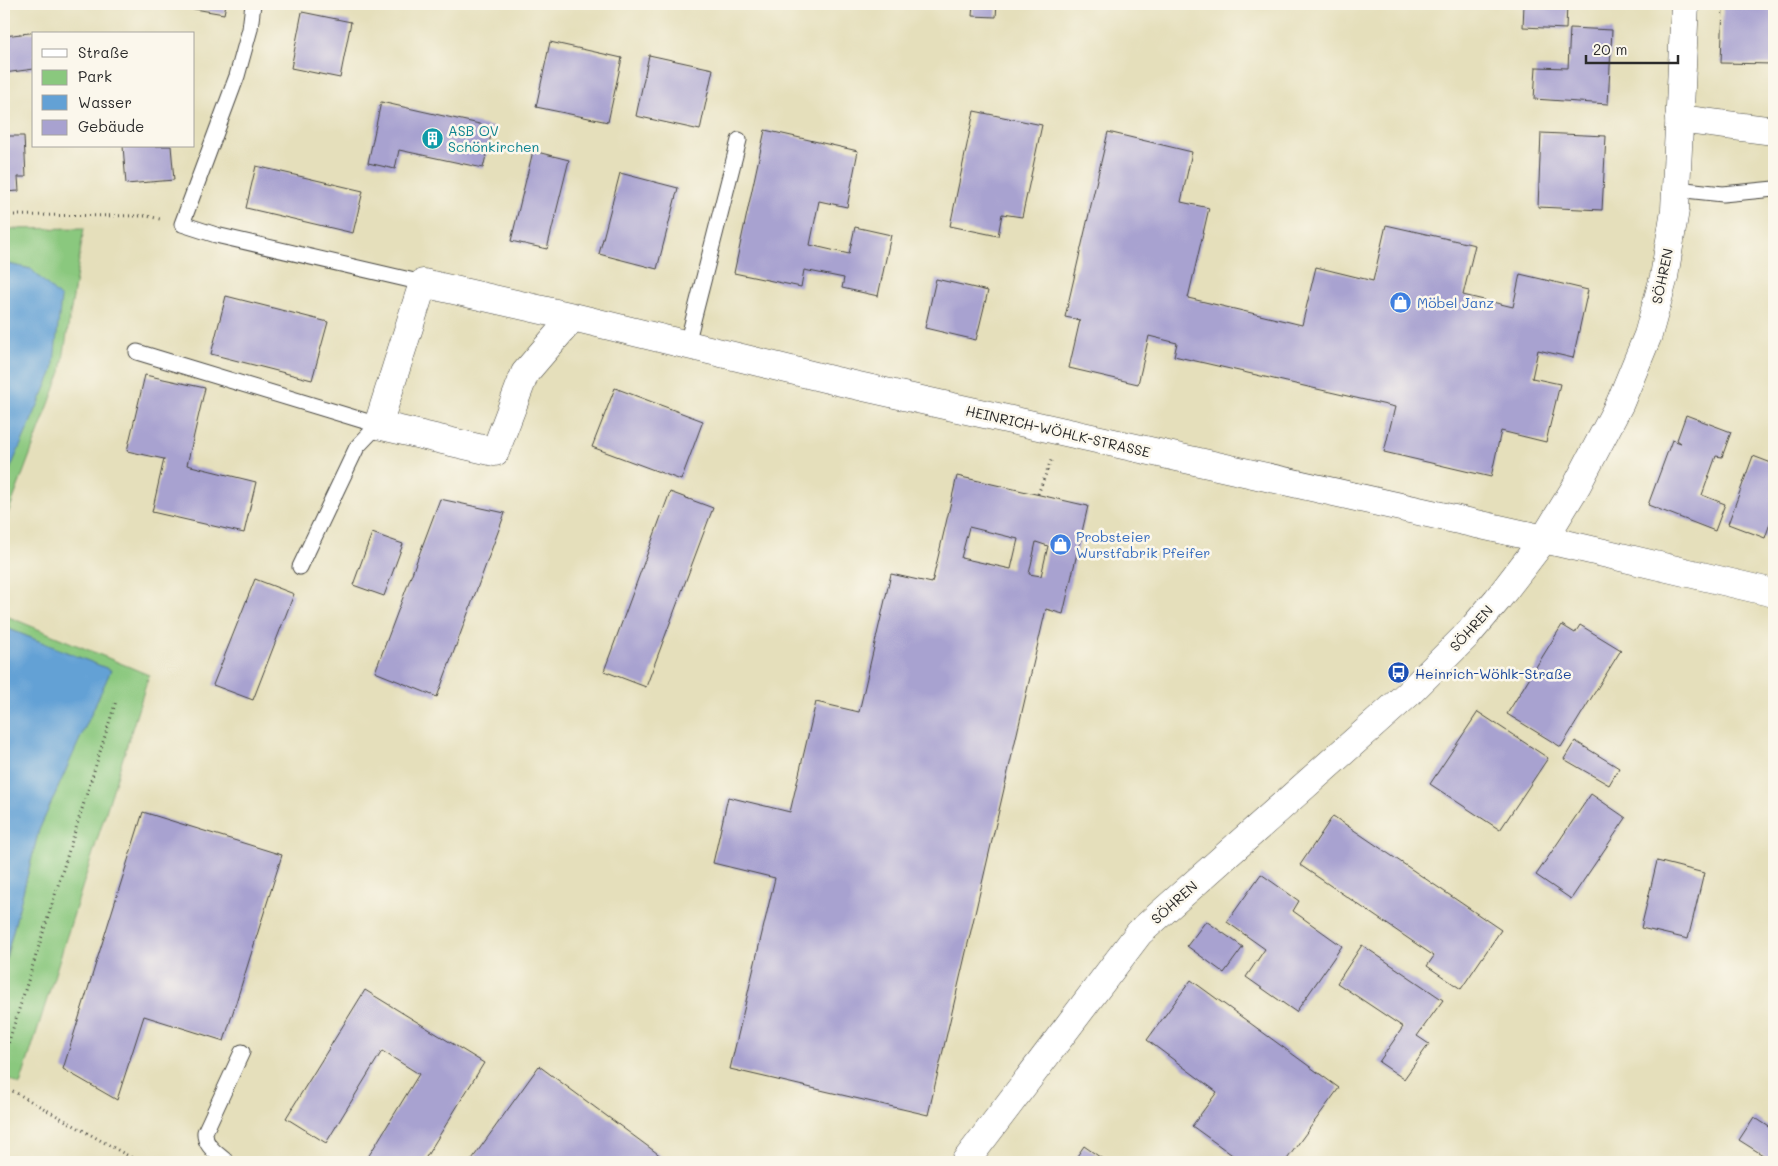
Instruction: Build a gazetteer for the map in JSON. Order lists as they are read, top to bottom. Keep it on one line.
{"streets":{"street":["SÖHREN","HEINRICH-WÖHLK-STRASSE"]},"crossings":[["SÖHREN","HEINRICH-WÖHLK-STRASSE"]],"places":{"building":["ASB OV Schönkirchen"],"shop":["Möbel Janz","Probsteier Wurstfabrik Pfeifer"],"bus stop":["Heinrich-Wöhlk-Straße"]},"legend":["Straße","Park","Wasser","Gebäude"],"scale_bar":"20 m"}
